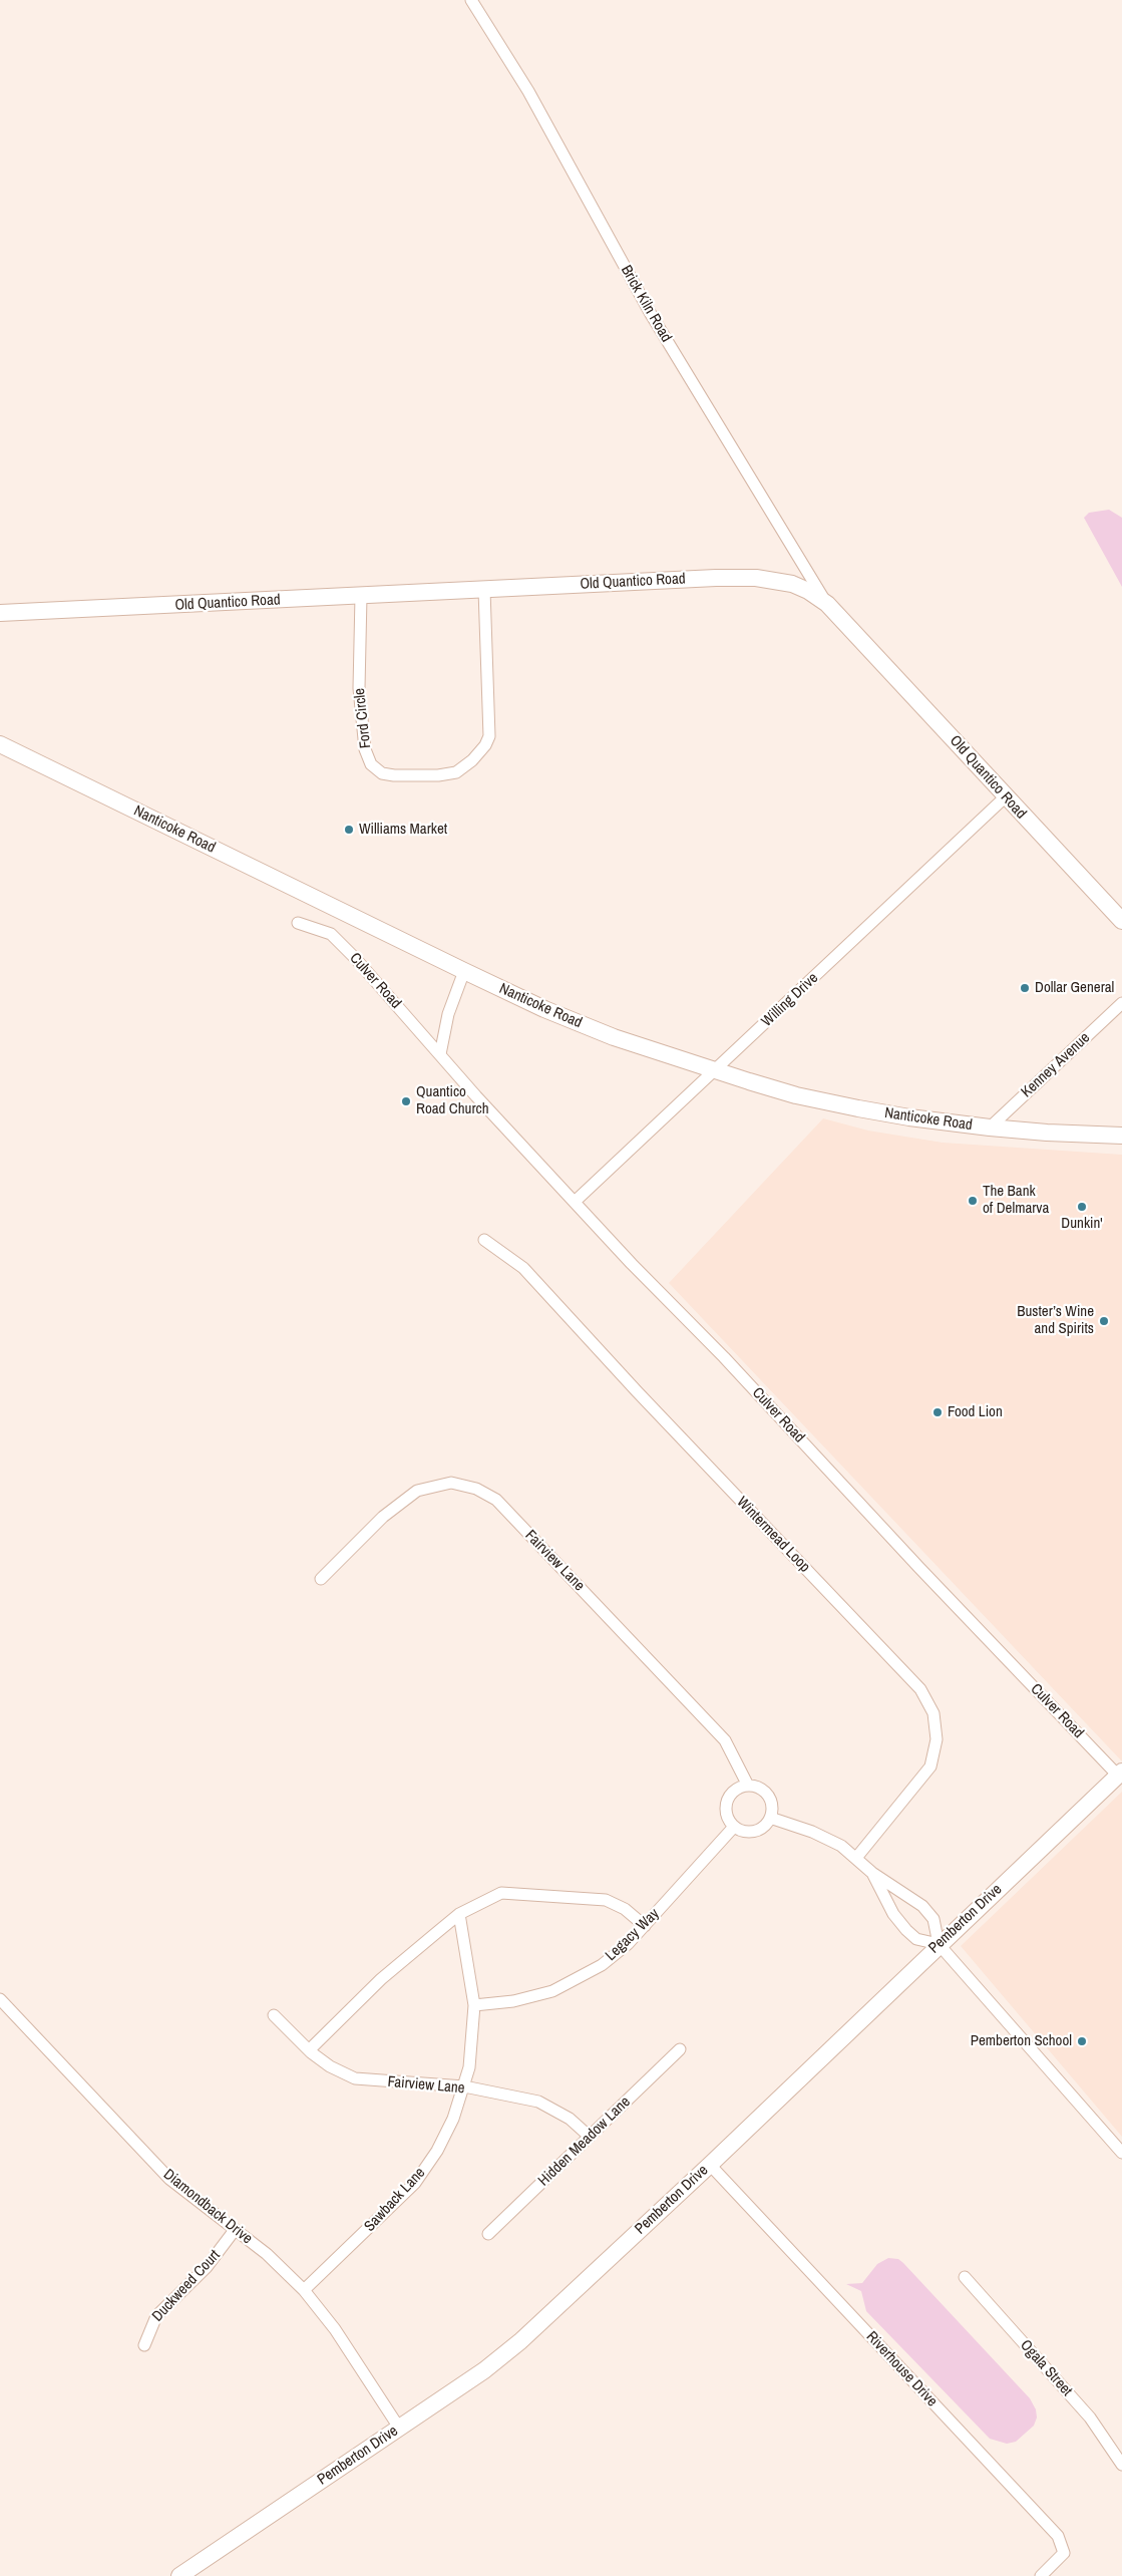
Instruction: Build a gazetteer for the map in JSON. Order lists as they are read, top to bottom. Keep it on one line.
{"streets":{"street":["Brick Kiln Road","Old Quantico Road","Ford Circle","Nanticoke Road","Culver Road","Willing Drive","Kenney Avenue","Wintermead Loop","Fairview Lane","Pemberton Drive","Legacy Way","Hidden Meadow Lane","Sawback Lane","Diamondback Drive","Duckweed Court","Ogala Street","Riverhouse Drive"]},"crossings":[["Brick Kiln Road","Old Quantico Road"],["Old Quantico Road","Ford Circle"],["Old Quantico Road","Willing Drive"],["Nanticoke Road","Willing Drive"],["Nanticoke Road","Kenney Avenue"],["Culver Road","Willing Drive"],["Culver Road","Pemberton Drive"],["Fairview Lane","Legacy Way"],["Fairview Lane","Hidden Meadow Lane"],["Fairview Lane","Sawback Lane"],["Pemberton Drive","Diamondback Drive"],["Pemberton Drive","Riverhouse Drive"],["Legacy Way","Sawback Lane"],["Sawback Lane","Diamondback Drive"],["Diamondback Drive","Duckweed Court"]],"places":["Williams Market","Dollar General","Quantico Road Church","The Bank of Delmarva","Dunkin'","Buster’s Wine and Spirits","Food Lion","Pemberton School"]}
